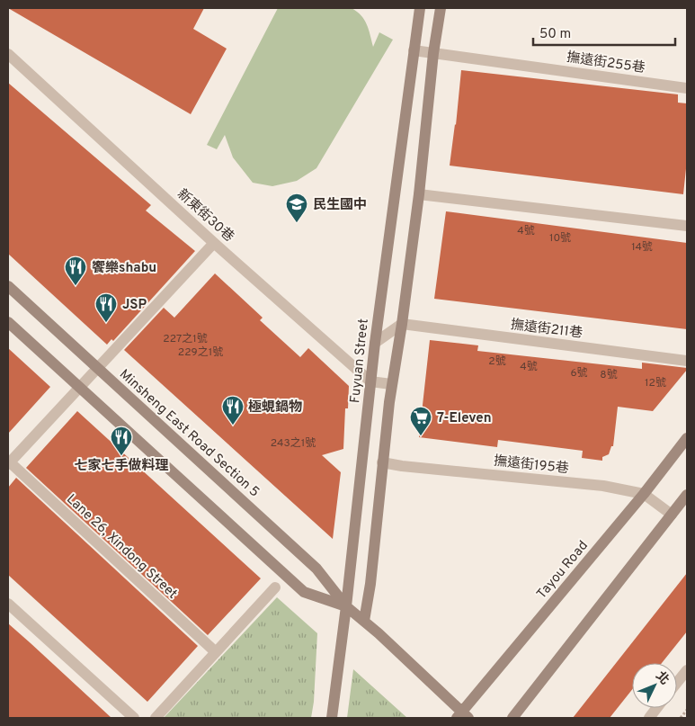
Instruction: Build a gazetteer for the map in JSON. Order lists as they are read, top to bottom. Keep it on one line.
{"streets":{"street":["撫遠街255巷","新東街30巷","撫遠街211巷","Fuyuan Street","Minsheng East Road Section 5","撫遠街195巷","Lane 26, Xindong Street","Tayou Road"]},"crossings":[["撫遠街255巷","Fuyuan Street"],["新東街30巷","Fuyuan Street"],["Fuyuan Street","Minsheng East Road Section 5"],["Minsheng East Road Section 5","Tayou Road"],["撫遠街195巷","Tayou Road"]],"places":{"school or university":["民生國中"],"restaurant":["饗樂shabu","JSP","極蜆鍋物","七家七手做料理"],"supermarket":["7-Eleven"]},"house_numbers":["4號","10號","14號","227之1號","229之1號","2號","4號","6號","8號","12號","243之1號"],"scale_bar":"50 m","north":"top right"}
